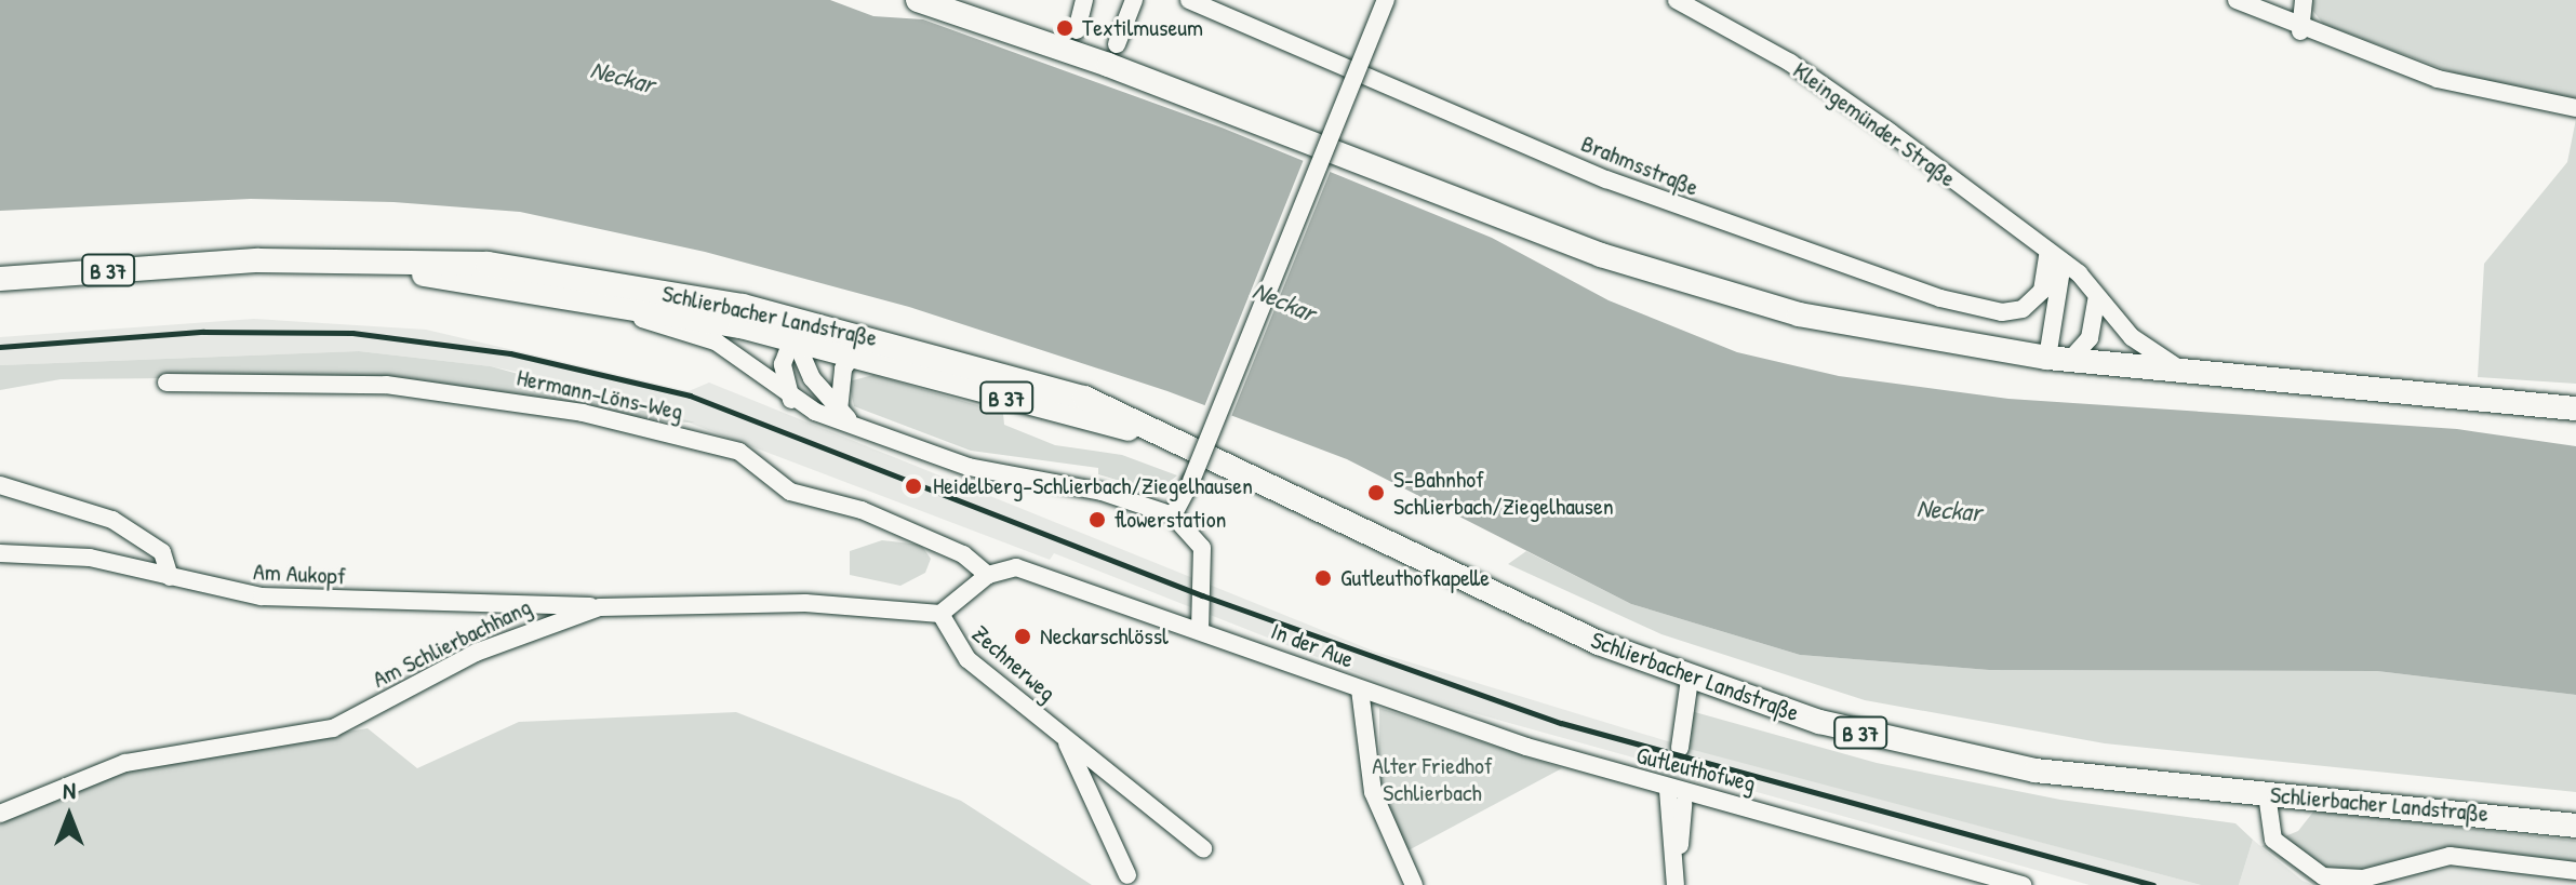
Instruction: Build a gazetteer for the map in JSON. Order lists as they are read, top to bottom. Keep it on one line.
{"streets":{"main road":["Kleingemünder Straße","B 37","Schlierbacher Landstraße"],"street":["Brahmsstraße","Hermann-Löns-Weg","Am Aukopf","Am Schlierbachhang","In der Aue","Zechnerweg","Gutleuthofweg"]},"crossings":[["Kleingemünder Straße","Brahmsstraße"],["Hermann-Löns-Weg","In der Aue"],["Am Aukopf","Am Schlierbachhang"],["Am Schlierbachhang","Zechnerweg"],["In der Aue","Gutleuthofweg"]],"water":["Neckar"],"parks":["Alter Friedhof Schlierbach"],"places":["Textilmuseum","Heidelberg-Schlierbach/Ziegelhausen","S-Bahnhof Schlierbach/Ziegelhausen","flowerstation","Gutleuthofkapelle","Neckarschlössl"],"north":"top"}
